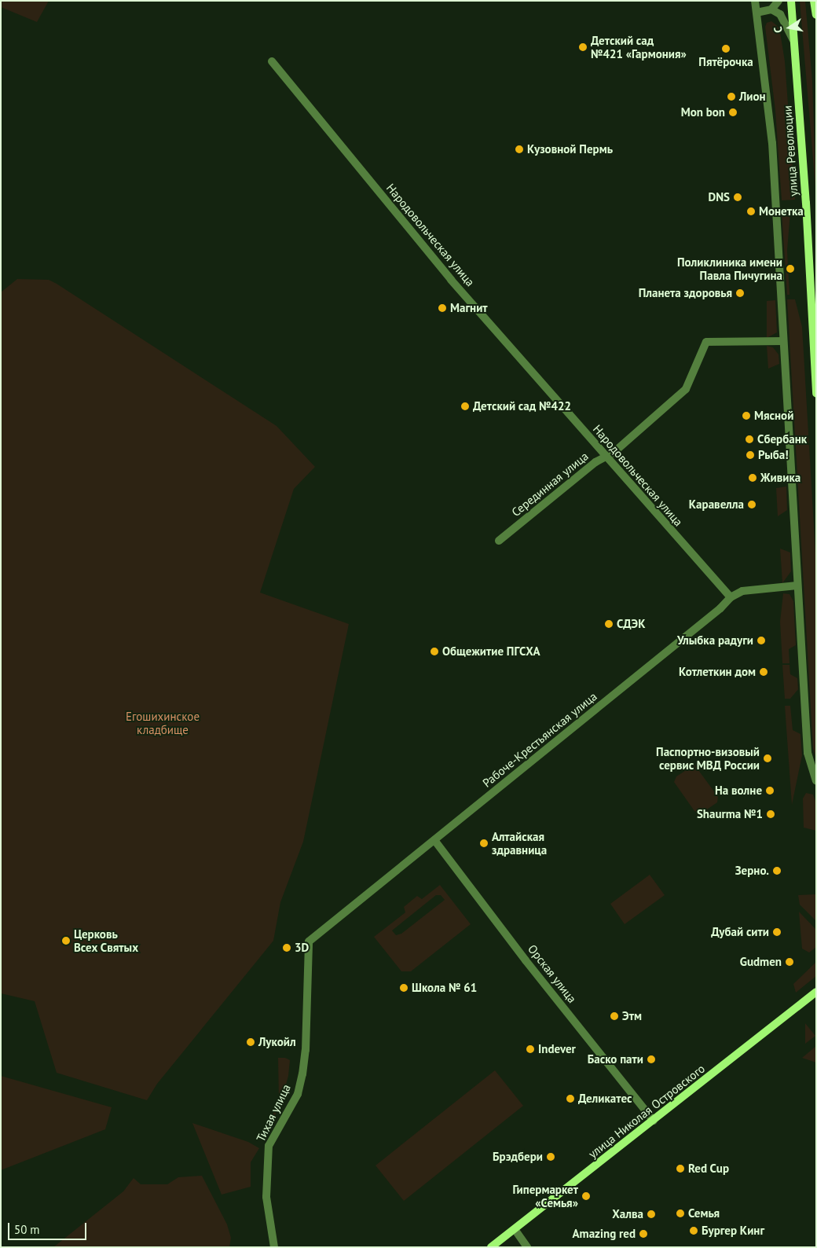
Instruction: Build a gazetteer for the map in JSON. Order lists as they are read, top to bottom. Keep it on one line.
{"streets":{"main road":["улица Революции","улица Николая Островского"],"street":["Народовольческая улица","Серединная улица","Рабоче-Крестьянская улица","Орская улица","Тихая улица"]},"crossings":[["Народовольческая улица","Серединная улица"],["Народовольческая улица","Рабоче-Крестьянская улица"],["Рабоче-Крестьянская улица","Орская улица"],["Рабоче-Крестьянская улица","Тихая улица"],["Орская улица","улица Николая Островского"]],"parks":["Егошихинское кладбище"],"places":["Детский сад №421 «Гармония»","Пятёрочка","Лион","Mon bon","Кузовной Пермь","DNS","Монетка","Поликлиника имени Павла Пичугина","Планета здоровья","Магнит","Детский сад №422","Мясной","Сбербанк","Рыба!","Живика","Каравелла","СДЭК","Улыбка радуги","Общежитие ПГСХА","Котлеткин дом","Паспортно-визовый сервис МВД России","На волне","Shaurma №1","Алтайская здравница","Зерно.","Дубай сити","Церковь Всех Святых","3D","Gudmen","Школа № 61","Этм","Лукойл","Indever","Баско пати","Деликатес","Брэдбери","Red Cup","Гипермаркет «Семья»","Семья","Халва","Бургер Кинг","Amazing red"],"scale_bar":"50 m","north":"left"}
